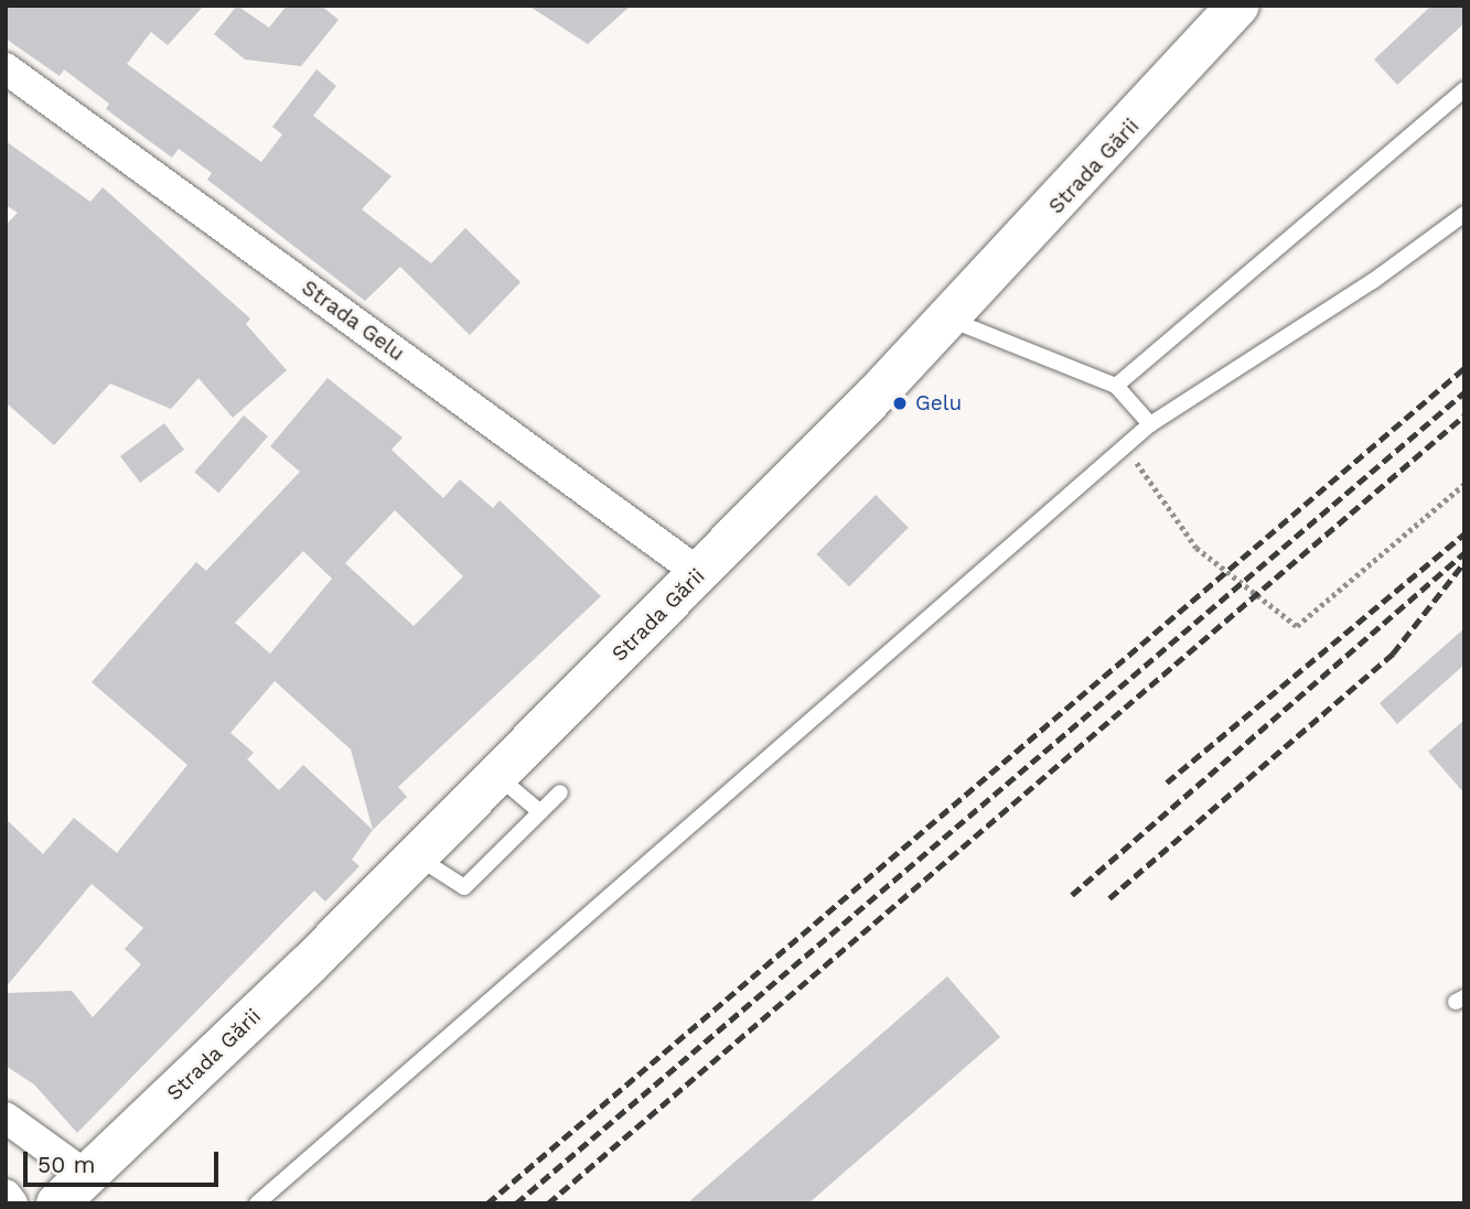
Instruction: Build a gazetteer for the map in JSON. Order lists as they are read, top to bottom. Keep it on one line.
{"streets":{"main road":["Strada Gării"],"street":["Strada Gelu"]},"crossings":[["Strada Gării","Strada Gelu"]],"places":["Gelu"],"scale_bar":"50 m"}
